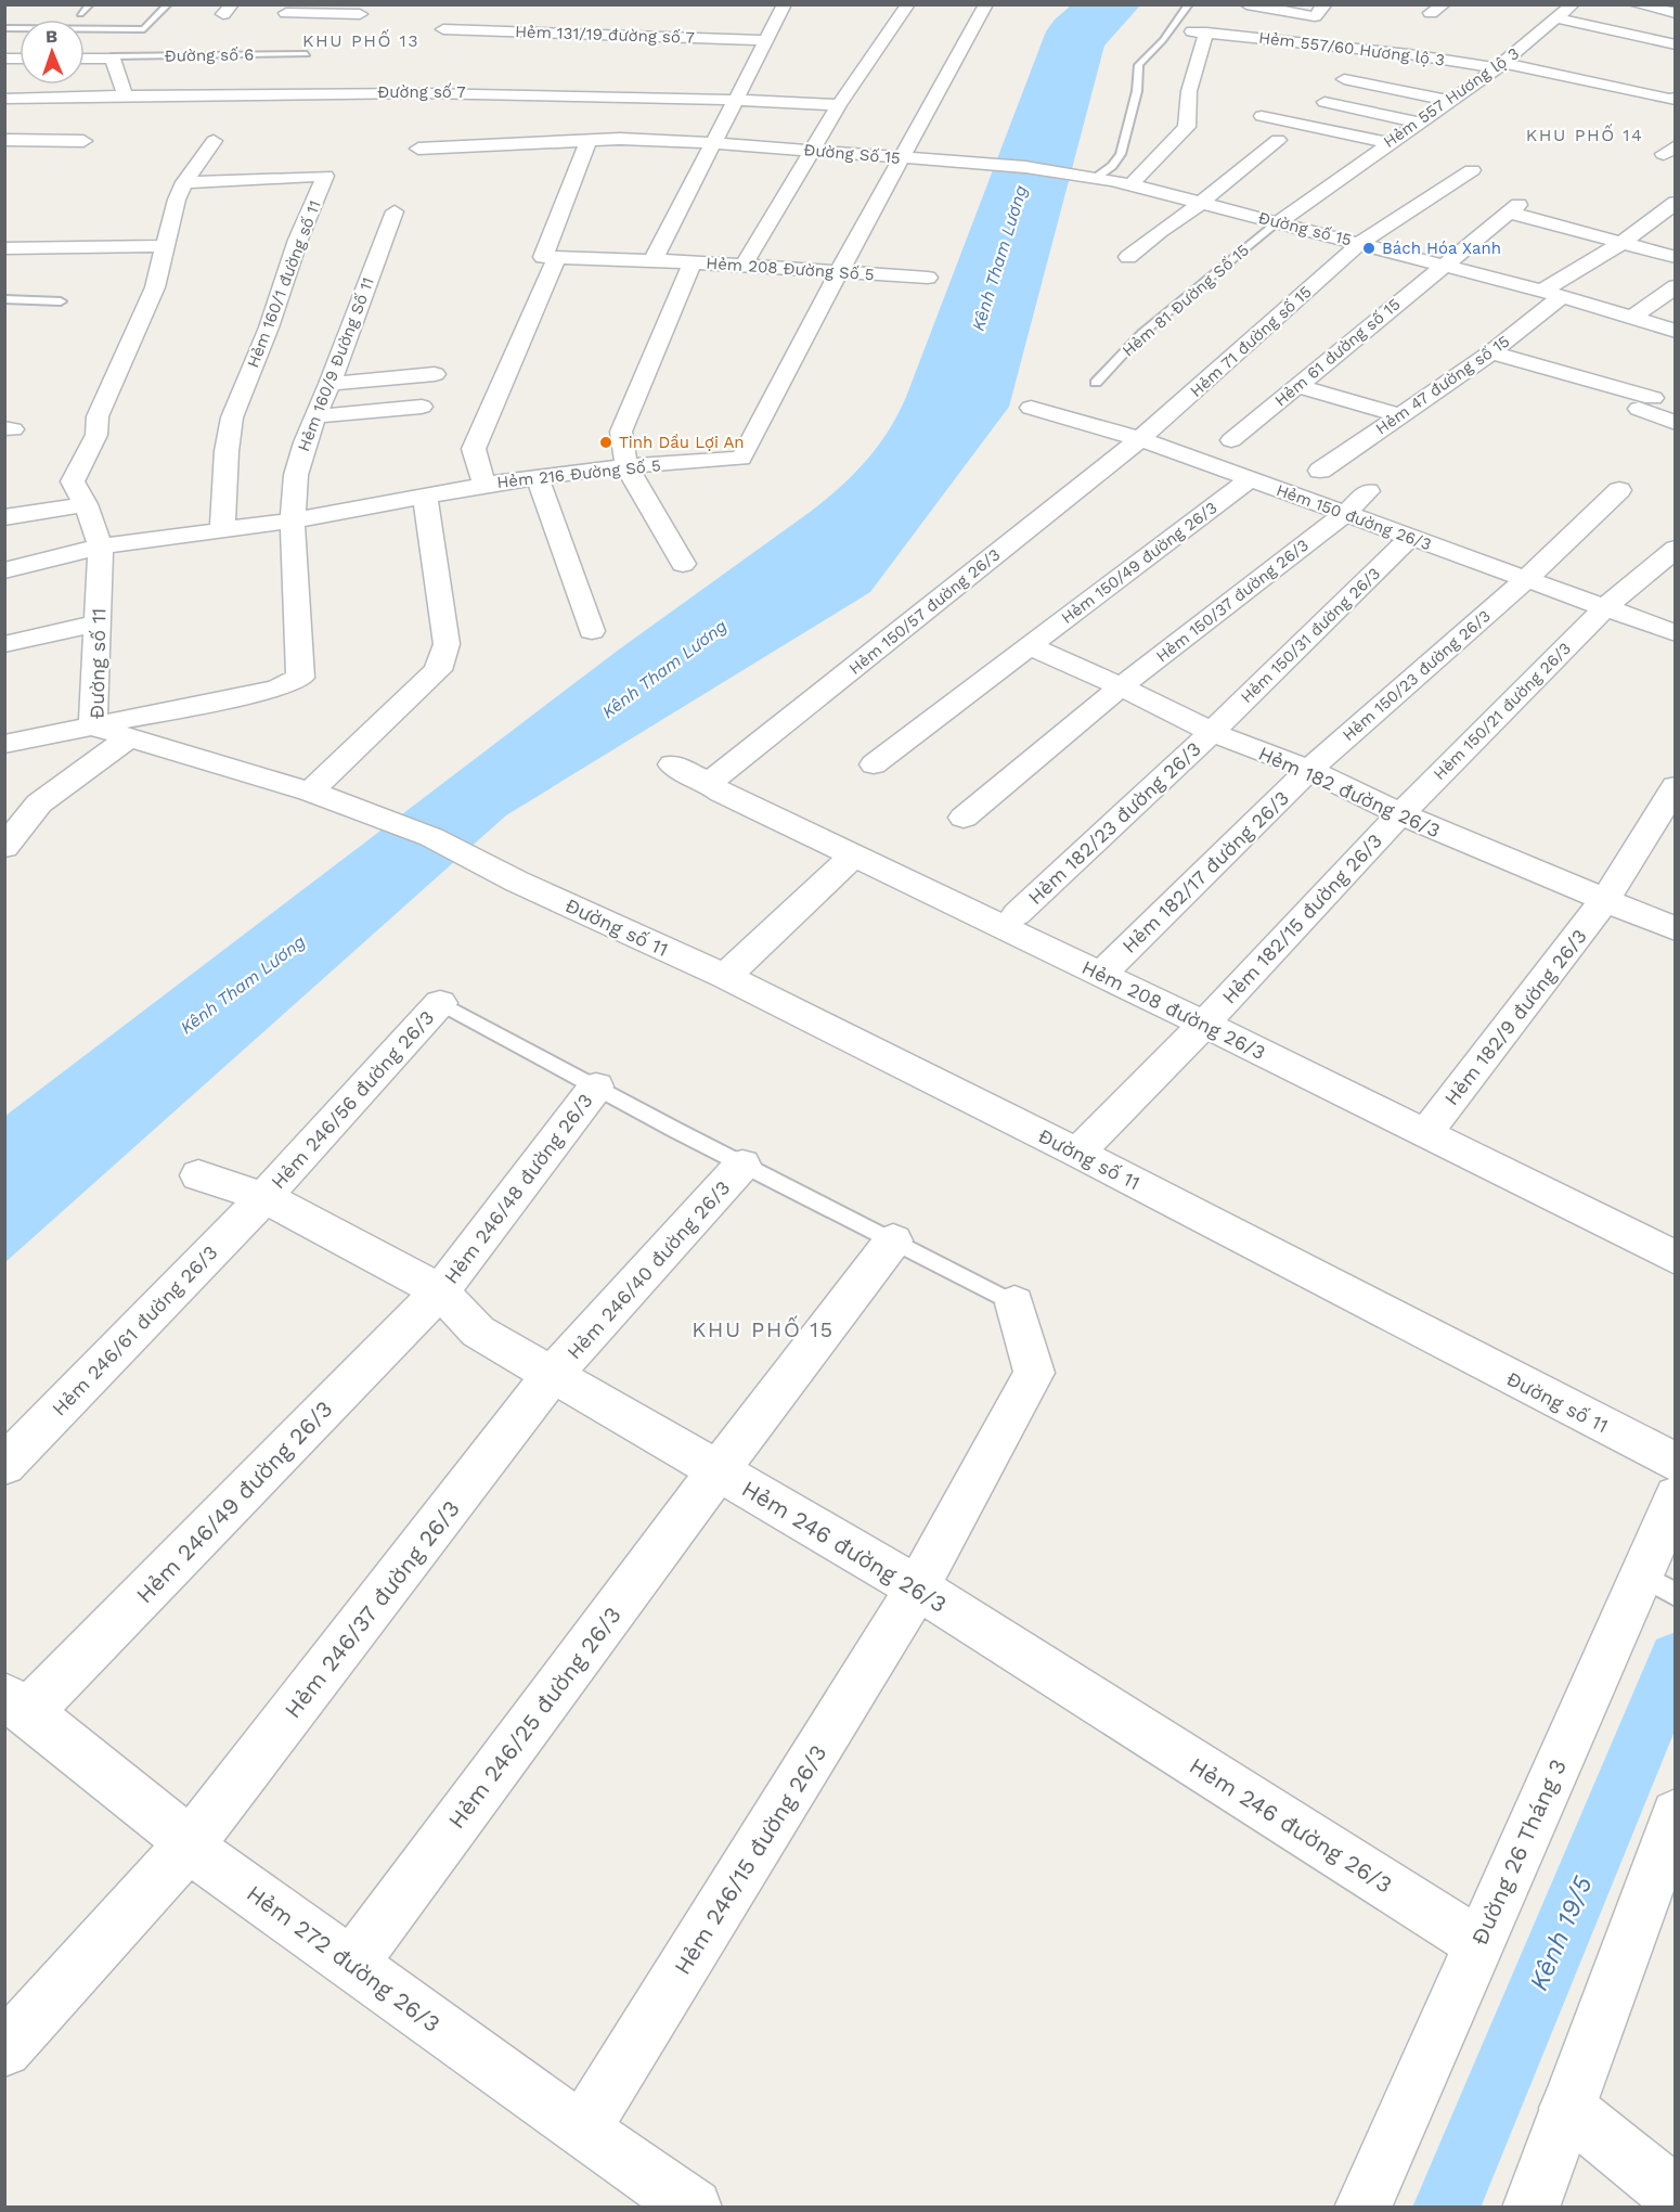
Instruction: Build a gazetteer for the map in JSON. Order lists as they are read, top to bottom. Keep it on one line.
{"streets":{"street":["Hẻm 131/19 đường số 7","Hẻm 557/60 Hương lộ 3","Đường số 6","Đường số 7","Hẻm 557 Hương lộ 3","Đường Số 15","Đường số 15","Hẻm 208 Đường Số 5","Hẻm 160/1 đường số 11","Hẻm 71 đường số 15","Hẻm 61 đường số 15","Hẻm 160/9 Đường Số 11","Hẻm 47 đường số 15","Hẻm 216 Đường Số 5","Hẻm 150 đường 26/3","Hẻm 150/49 đường 26/3","Hẻm 150/37 đường 26/3","Hẻm 150/57 đường 26/3","Hẻm 150/31 đường 26/3","Đường số 11","Hẻm 150/23 đường 26/3","Hẻm 150/21 đường 26/3","Hẻm 182 đường 26/3","Hẻm 182/23 đường 26/3","Hẻm 182/17 đường 26/3","Hẻm 182/15 đường 26/3","Hẻm 208 đường 26/3","Hẻm 182/9 đường 26/3","Hẻm 246/56 đường 26/3","Hẻm 246/48 đường 26/3","Hẻm 246/40 đường 26/3","Hẻm 246/61 đường 26/3","Hẻm 246/49 đường 26/3","Hẻm 246 đường 26/3","Hẻm 246/37 đường 26/3","Hẻm 246/25 đường 26/3","Đường 26 Tháng 3","Hẻm 246/15 đường 26/3","Hẻm 272 đường 26/3"],"lane":["Hẻm 81 Đường Số 15"]},"crossings":[["Hẻm 557/60 Hương lộ 3","Hẻm 557 Hương lộ 3"],["Hẻm 557/60 Hương lộ 3","Đường số 15"],["Hẻm 557 Hương lộ 3","Đường số 15"],["Hẻm 557 Hương lộ 3","Hẻm 81 Đường Số 15"],["Đường Số 15","Đường số 15"],["Đường Số 15","Hẻm 216 Đường Số 5"],["Đường số 15","Hẻm 81 Đường Số 15"],["Đường số 15","Hẻm 71 đường số 15"],["Đường số 15","Hẻm 61 đường số 15"],["Đường số 15","Hẻm 47 đường số 15"],["Hẻm 208 Đường Số 5","Hẻm 216 Đường Số 5"],["Hẻm 160/1 đường số 11","Hẻm 216 Đường Số 5"],["Hẻm 160/1 đường số 11","Đường số 11"],["Hẻm 71 đường số 15","Hẻm 150 đường 26/3"],["Hẻm 71 đường số 15","Hẻm 150/57 đường 26/3"],["Hẻm 61 đường số 15","Hẻm 47 đường số 15"],["Hẻm 160/9 Đường Số 11","Hẻm 216 Đường Số 5"],["Hẻm 160/9 Đường Số 11","Đường số 11"],["Hẻm 216 Đường Số 5","Đường số 11"],["Hẻm 150 đường 26/3","Hẻm 150/49 đường 26/3"],["Hẻm 150 đường 26/3","Hẻm 150/37 đường 26/3"],["Hẻm 150 đường 26/3","Hẻm 150/57 đường 26/3"],["Hẻm 150 đường 26/3","Hẻm 150/31 đường 26/3"],["Hẻm 150 đường 26/3","Hẻm 150/23 đường 26/3"],["Hẻm 150 đường 26/3","Hẻm 150/21 đường 26/3"],["Hẻm 150/49 đường 26/3","Hẻm 182 đường 26/3"],["Hẻm 150/37 đường 26/3","Hẻm 182 đường 26/3"],["Hẻm 150/57 đường 26/3","Hẻm 208 đường 26/3"],["Hẻm 150/31 đường 26/3","Hẻm 182 đường 26/3"],["Hẻm 150/31 đường 26/3","Hẻm 182/23 đường 26/3"],["Đường số 11","Hẻm 182/15 đường 26/3"],["Hẻm 150/23 đường 26/3","Hẻm 182 đường 26/3"],["Hẻm 150/23 đường 26/3","Hẻm 182/17 đường 26/3"],["Hẻm 150/21 đường 26/3","Hẻm 182 đường 26/3"],["Hẻm 150/21 đường 26/3","Hẻm 182/15 đường 26/3"],["Hẻm 182 đường 26/3","Hẻm 182/23 đường 26/3"],["Hẻm 182 đường 26/3","Hẻm 182/17 đường 26/3"],["Hẻm 182 đường 26/3","Hẻm 182/15 đường 26/3"],["Hẻm 182 đường 26/3","Hẻm 182/9 đường 26/3"],["Hẻm 182/17 đường 26/3","Hẻm 208 đường 26/3"],["Hẻm 182/15 đường 26/3","Hẻm 208 đường 26/3"],["Hẻm 208 đường 26/3","Hẻm 182/9 đường 26/3"],["Hẻm 246/56 đường 26/3","Hẻm 246/61 đường 26/3"],["Hẻm 246/56 đường 26/3","Hẻm 246 đường 26/3"],["Hẻm 246/48 đường 26/3","Hẻm 246/49 đường 26/3"],["Hẻm 246/48 đường 26/3","Hẻm 246 đường 26/3"],["Hẻm 246/40 đường 26/3","Hẻm 246 đường 26/3"],["Hẻm 246/40 đường 26/3","Hẻm 246/37 đường 26/3"],["Hẻm 246/61 đường 26/3","Hẻm 246 đường 26/3"],["Hẻm 246/49 đường 26/3","Hẻm 246 đường 26/3"],["Hẻm 246/49 đường 26/3","Hẻm 272 đường 26/3"],["Hẻm 246 đường 26/3","Hẻm 246/37 đường 26/3"],["Hẻm 246 đường 26/3","Hẻm 246/25 đường 26/3"],["Hẻm 246 đường 26/3","Đường 26 Tháng 3"],["Hẻm 246 đường 26/3","Hẻm 246/15 đường 26/3"],["Hẻm 246/37 đường 26/3","Hẻm 272 đường 26/3"],["Hẻm 246/25 đường 26/3","Hẻm 272 đường 26/3"],["Hẻm 246/15 đường 26/3","Hẻm 272 đường 26/3"]],"districts":["KHU PHỐ 13","KHU PHỐ 14","KHU PHỐ 15"],"water":["Kênh Tham Lương","Kênh 19/5"],"places":["Bách Hóa Xanh","Tinh Dầu Lợi An"],"north":"top"}
